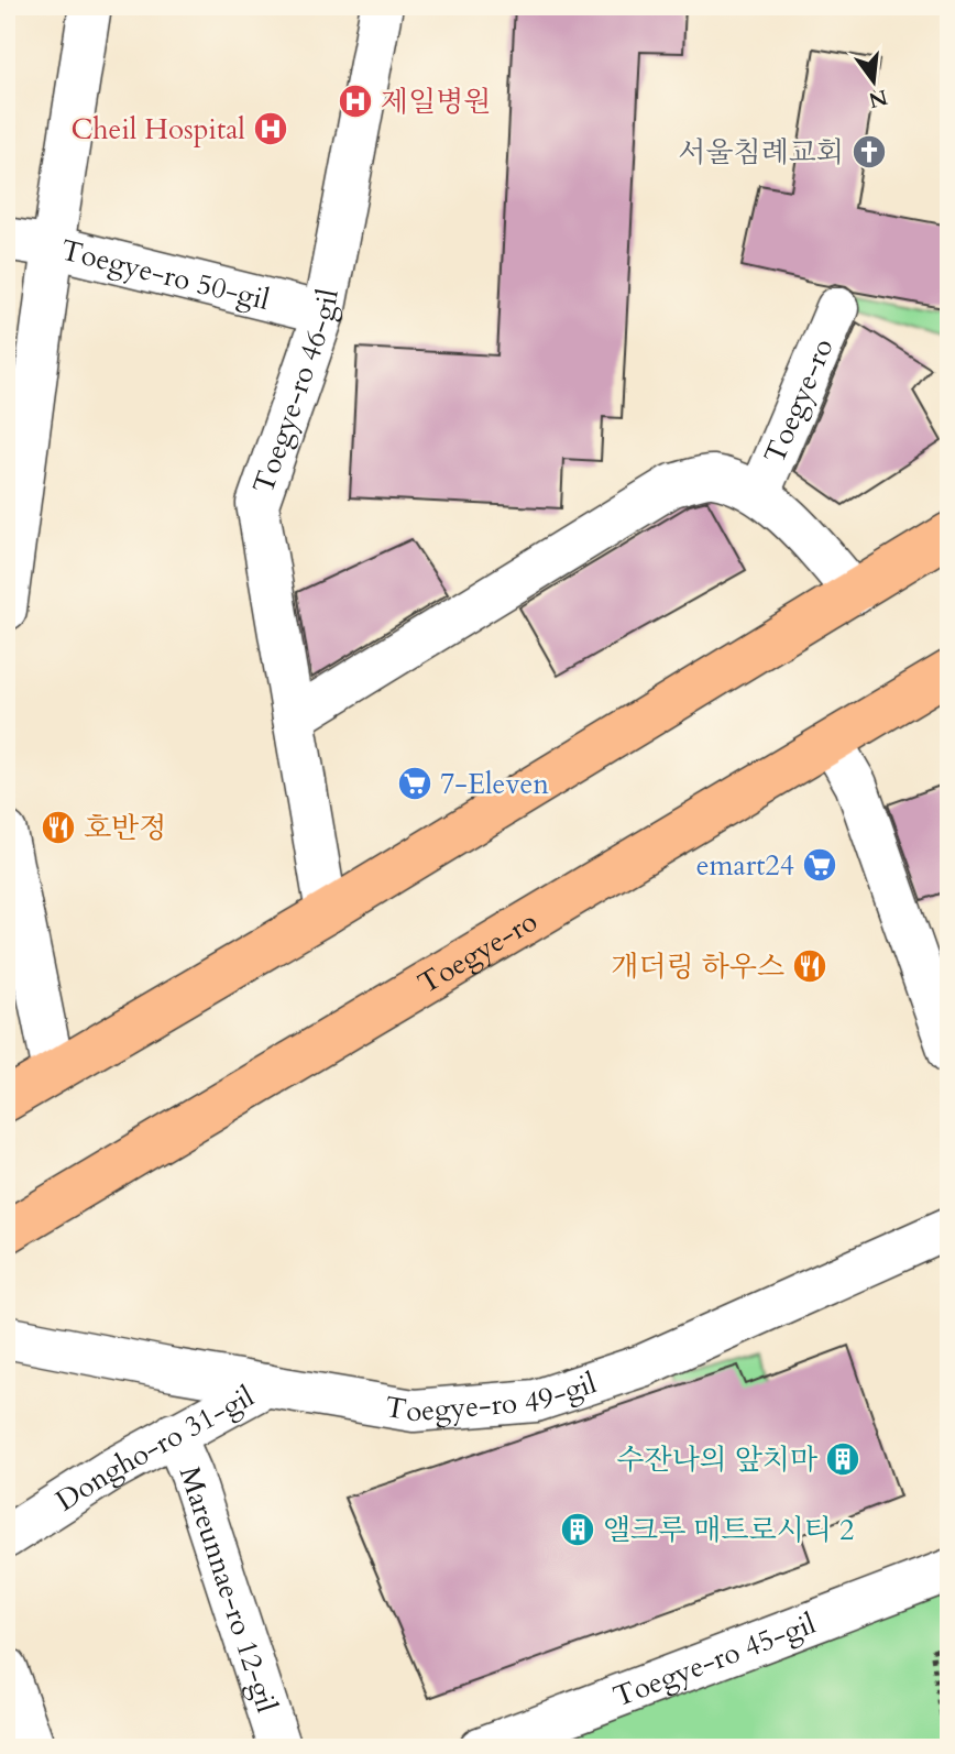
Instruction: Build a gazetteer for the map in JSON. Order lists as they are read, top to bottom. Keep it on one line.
{"streets":{"main road":["Toegye-ro"],"street":["Toegye-ro 50-gil","Toegye-ro 46-gil","Toegye-ro 49-gil","Dongho-ro 31-gil","Mareunnae-ro 12-gil","Toegye-ro 45-gil"]},"crossings":[["Toegye-ro 50-gil","Toegye-ro 46-gil"],["Toegye-ro 46-gil","Toegye-ro"],["Toegye-ro 49-gil","Dongho-ro 31-gil"],["Dongho-ro 31-gil","Mareunnae-ro 12-gil"]],"places":{"hospital":["제일병원","Cheil Hospital"],"church":["서울침례교회"],"supermarket":["7-Eleven","emart24"],"restaurant":["호반정","개더링 하우스"],"building":["수잔나의 앞치마","앨크루 매트로시티 2"]},"north":"bottom"}
